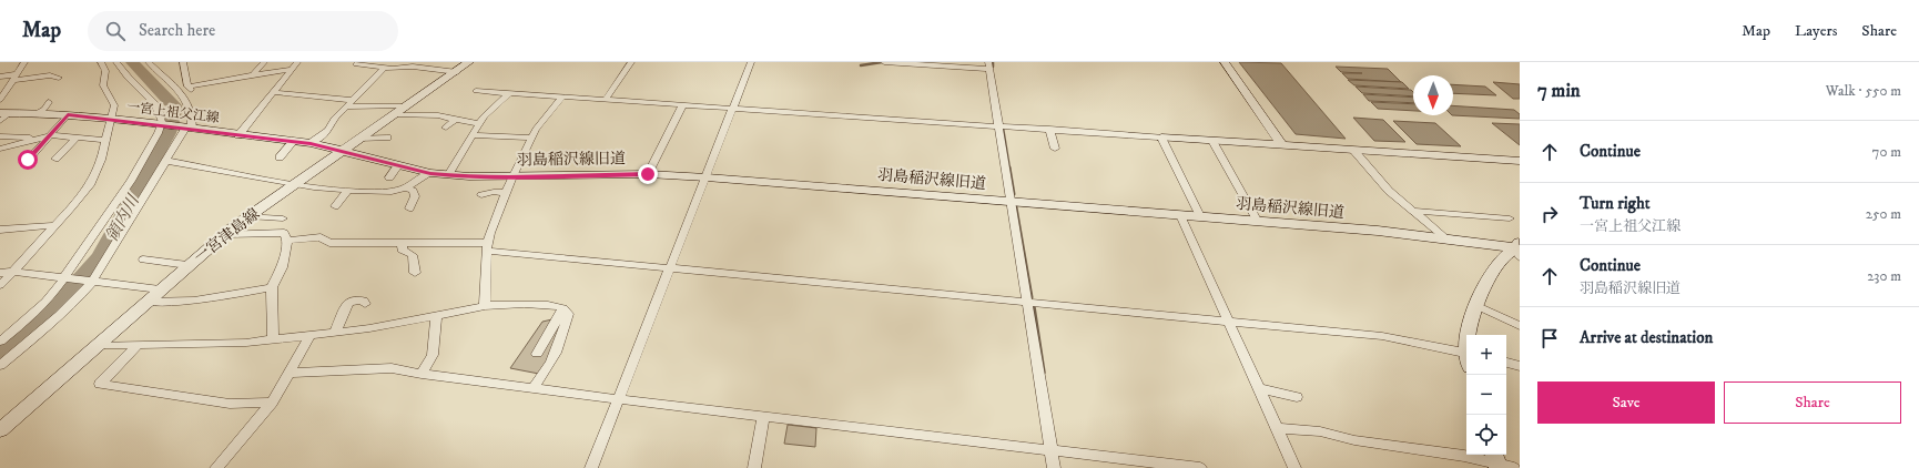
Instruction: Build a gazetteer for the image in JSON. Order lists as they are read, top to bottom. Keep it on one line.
{"streets":{"street":["一宮上祖父江線","羽島稲沢線旧道","一宮津島線"]},"crossings":[["一宮上祖父江線","羽島稲沢線旧道"],["一宮上祖父江線","一宮津島線"],["羽島稲沢線旧道","一宮津島線"]],"water":["領内川"],"north":"bottom","page":{"header":"Map","search":"Search here","nav":["Map","Layers","Share"],"heading":["7 min","Walk · 550 m"],"list":[["Continue","70 m"],["Turn right","一宮上祖父江線","250 m"],["Continue","羽島稲沢線旧道","230 m"],"Arrive at destination"],"map_buttons":["+","−"],"buttons":["Save","Share"]}}
